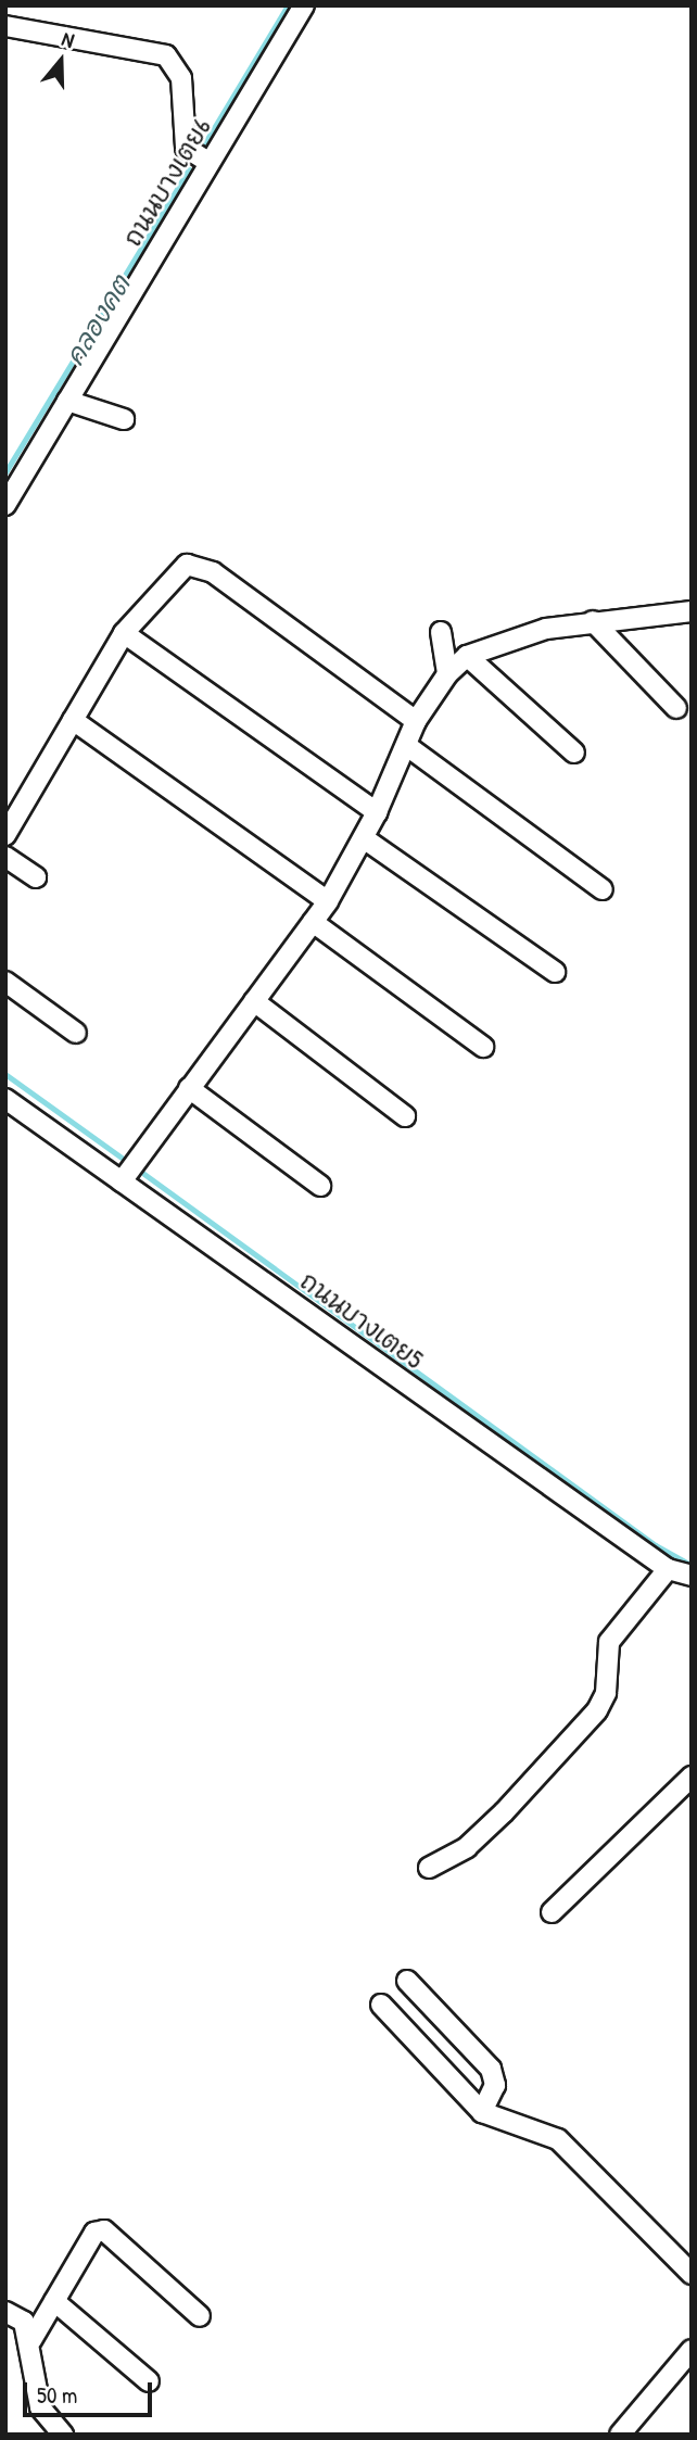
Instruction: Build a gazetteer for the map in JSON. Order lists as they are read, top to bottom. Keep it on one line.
{"streets":{"street":["ถนนบางเตย6","ถนนบางเตย5"]},"water":["คลองคต"],"scale_bar":"50 m","north":"top"}
